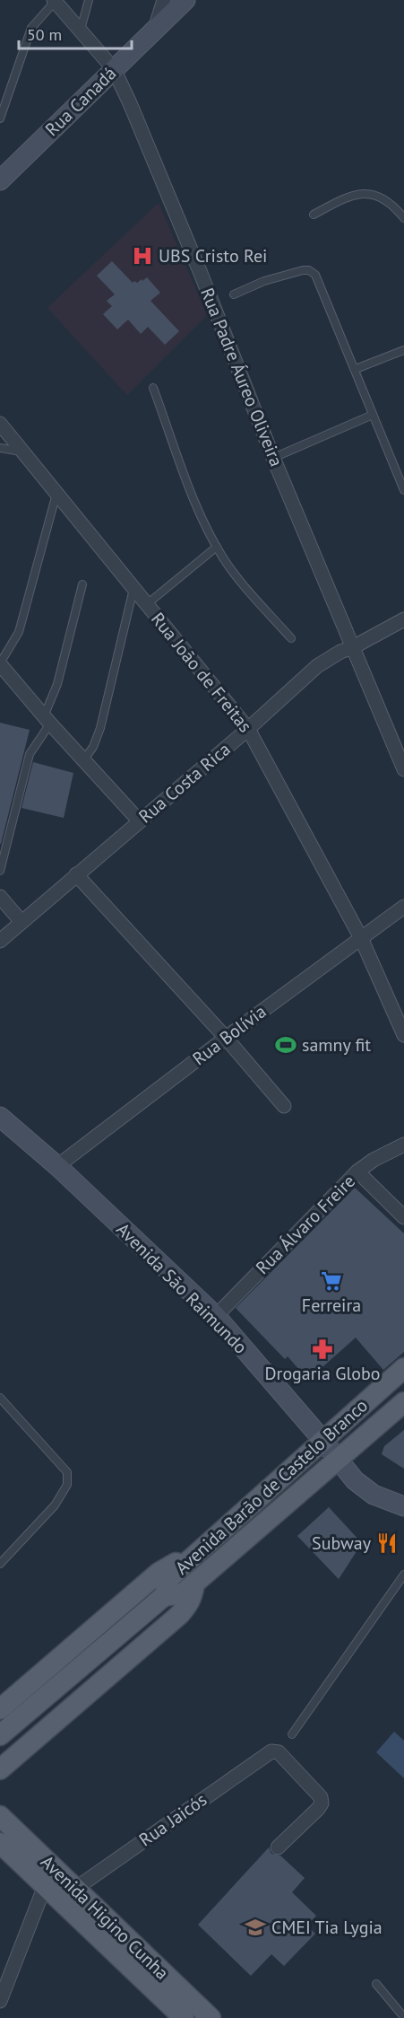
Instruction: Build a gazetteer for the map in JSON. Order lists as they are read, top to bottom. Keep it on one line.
{"streets":{"main road":["Avenida Barão de Castelo Branco","Avenida Higino Cunha"],"street":["Rua Canadá","Rua Padre Áureo Oliveira","Rua João de Freitas","Rua Costa Rica","Rua Bolívia","Rua Álvaro Freire","Avenida São Raimundo","Rua Jaicós"]},"crossings":[["Rua Canadá","Rua Padre Áureo Oliveira"],["Rua Padre Áureo Oliveira","Rua Costa Rica"],["Rua João de Freitas","Rua Costa Rica"],["Rua João de Freitas","Rua Bolívia"],["Rua Bolívia","Avenida São Raimundo"],["Rua Álvaro Freire","Avenida São Raimundo"],["Avenida São Raimundo","Avenida Barão de Castelo Branco"],["Rua Jaicós","Avenida Higino Cunha"]],"places":{"hospital":["UBS Cristo Rei"],"sports":["samny fit"],"supermarket":["Ferreira"],"pharmacy":["Drogaria Globo"],"restaurant":["Subway"],"school or university":["CMEI Tia Lygia"]},"scale_bar":"50 m"}
